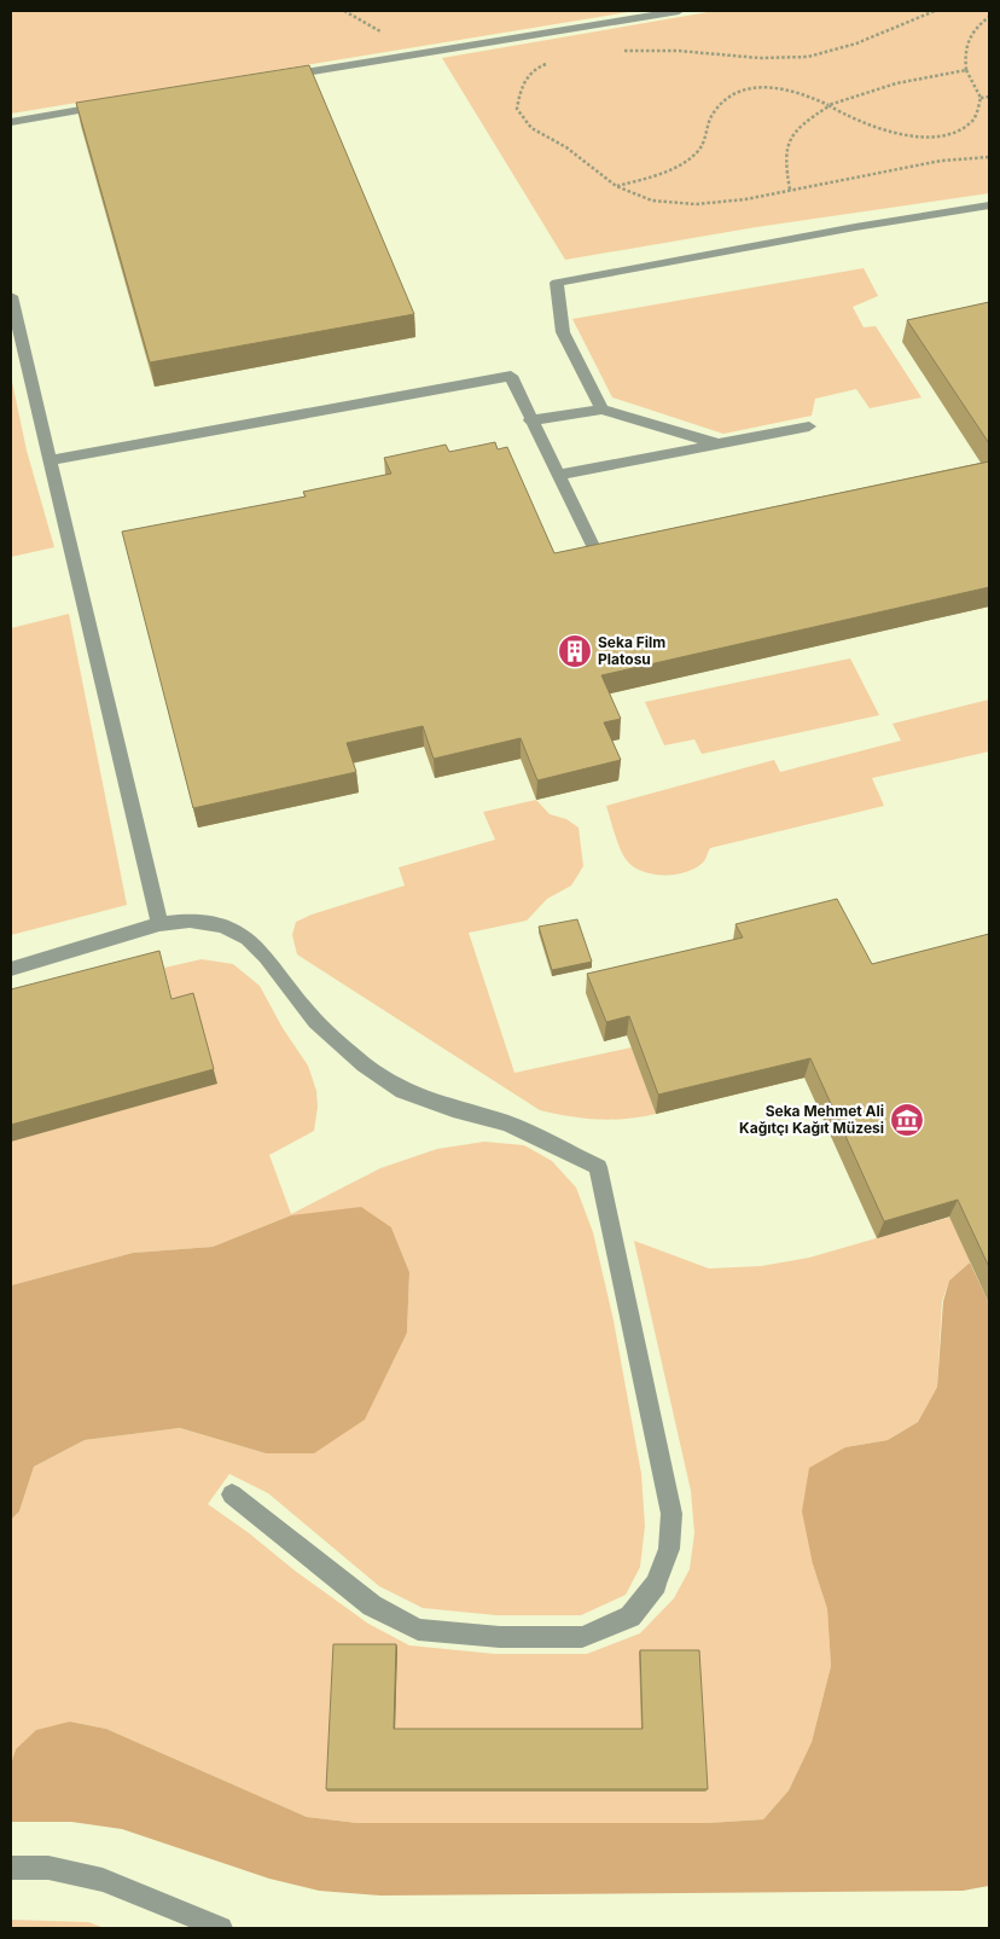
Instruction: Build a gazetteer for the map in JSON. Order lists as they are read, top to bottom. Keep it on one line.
{"places":{"building":["Seka Film Platosu"],"museum":["Seka Mehmet Ali Kağıtçı Kağıt Müzesi"]}}
